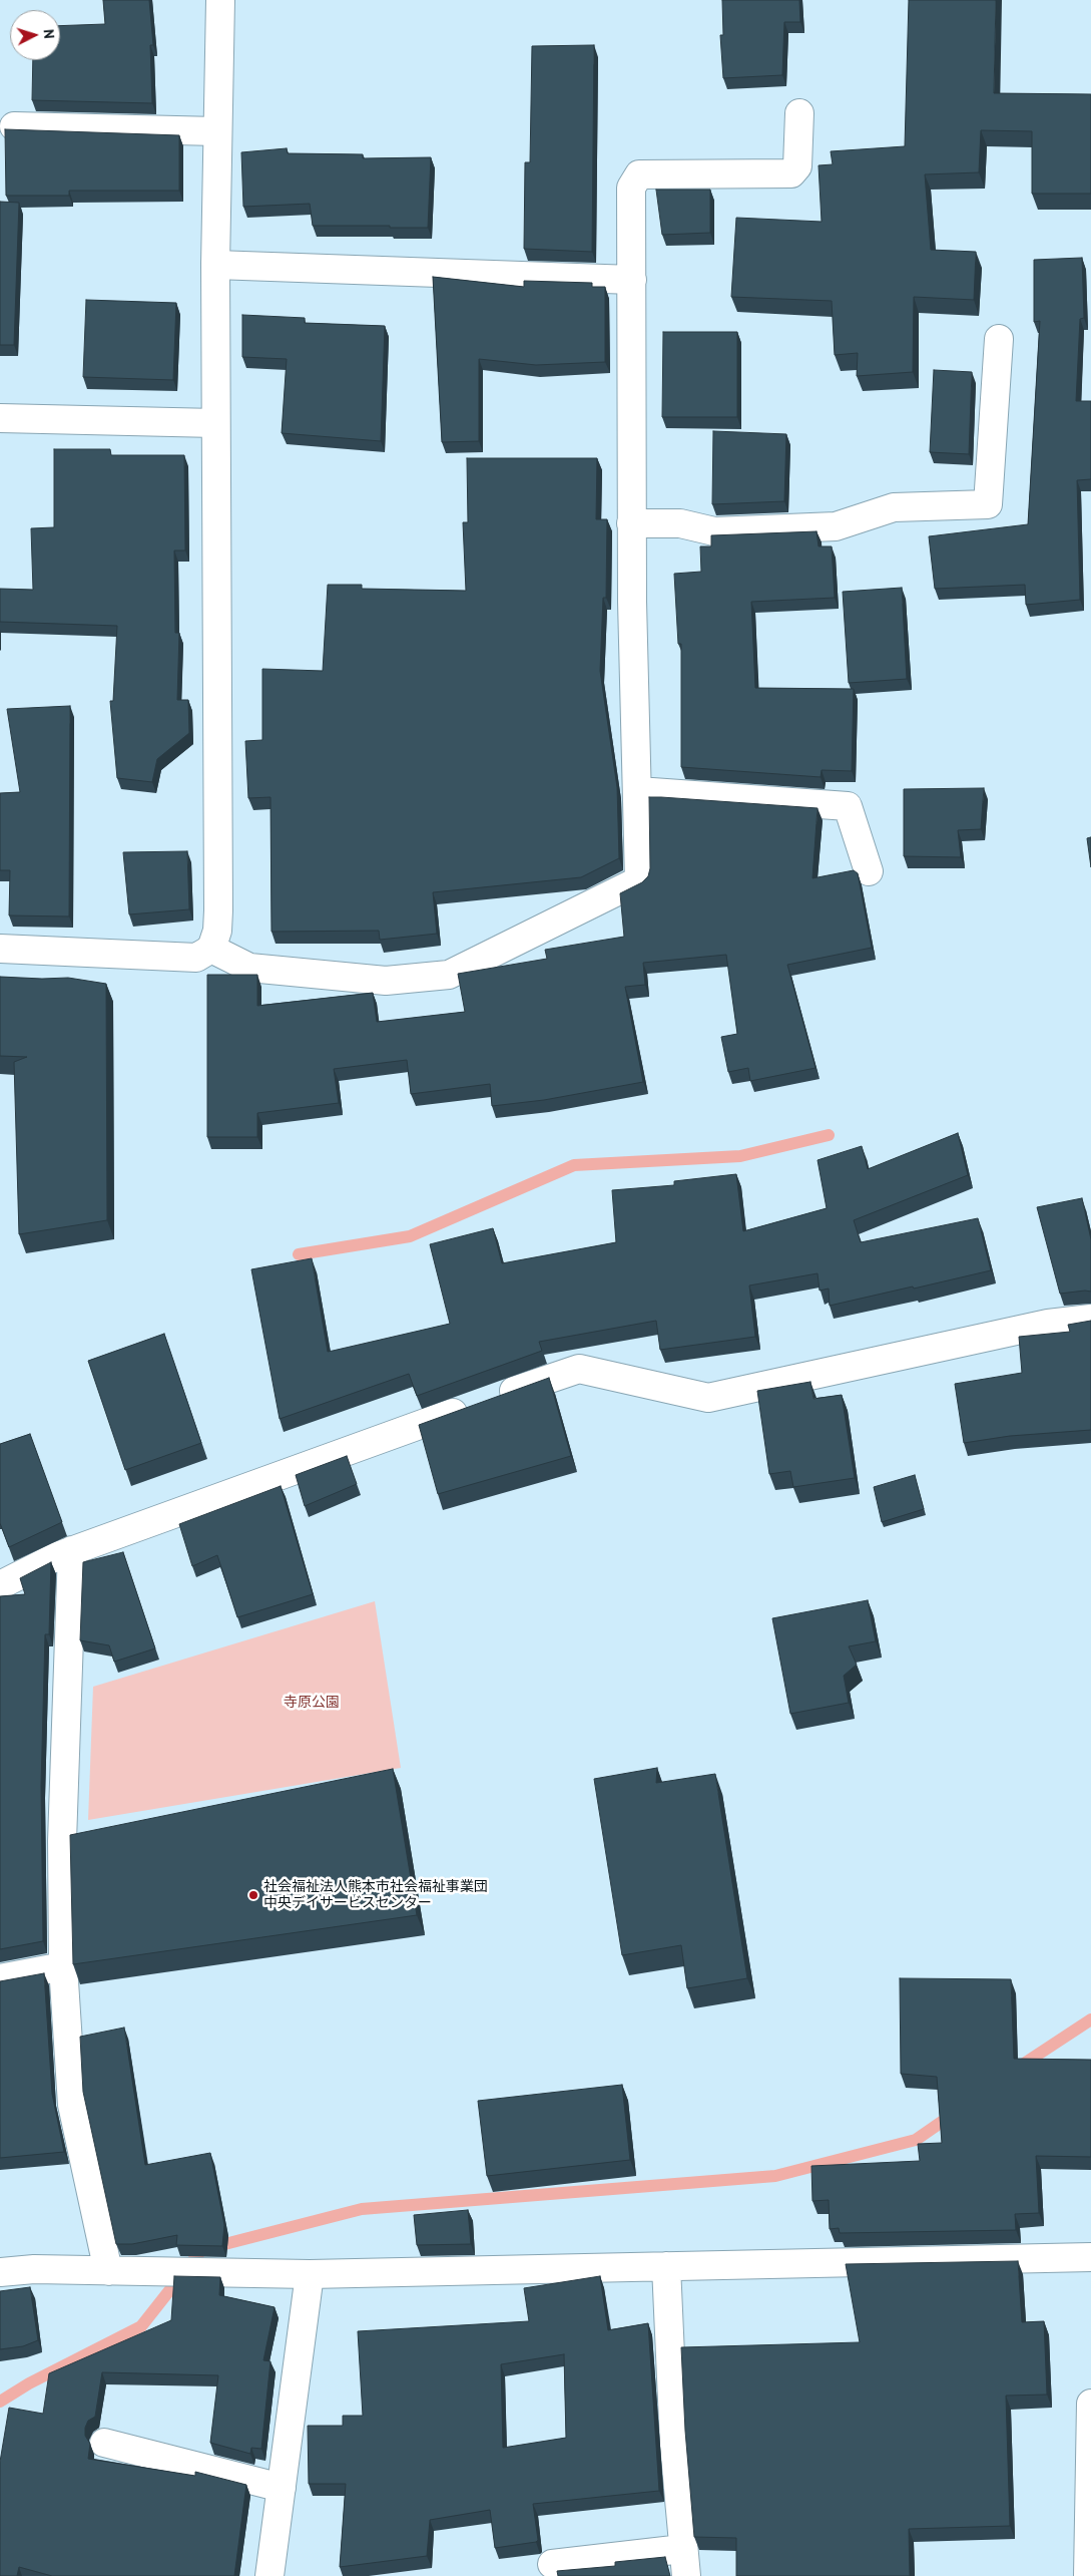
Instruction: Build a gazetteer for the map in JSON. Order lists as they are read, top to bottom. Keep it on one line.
{"parks":["寺原公園"],"places":["社会福祉法人熊本市社会福祉事業団 中央デイサービスセンター"],"north":"right"}
